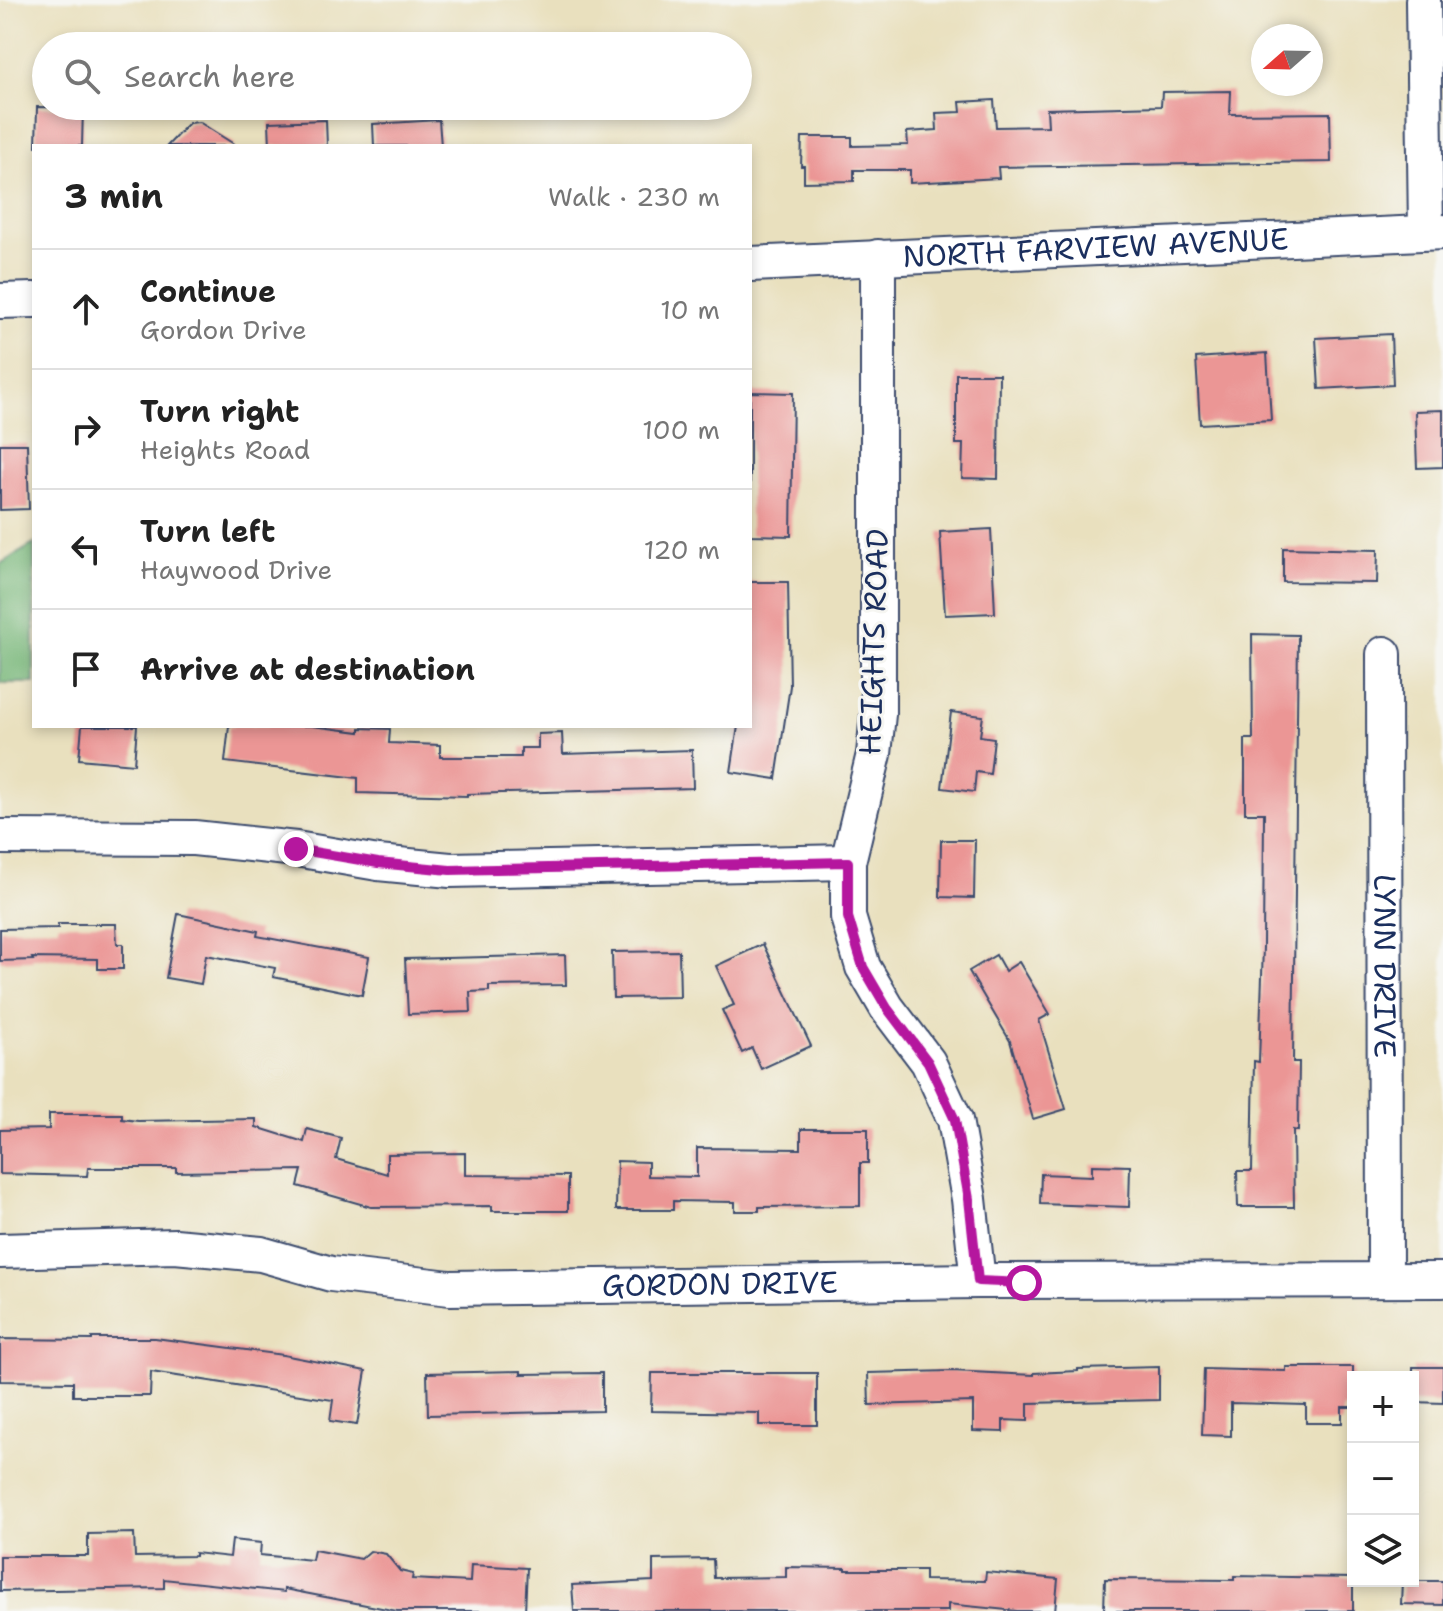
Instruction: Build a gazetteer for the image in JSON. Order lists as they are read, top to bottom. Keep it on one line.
{"streets":{"street":["NORTH FARVIEW AVENUE","HEIGHTS ROAD","LYNN DRIVE","GORDON DRIVE"]},"crossings":[["NORTH FARVIEW AVENUE","HEIGHTS ROAD"],["HEIGHTS ROAD","GORDON DRIVE"],["LYNN DRIVE","GORDON DRIVE"]],"north":"left","page":{"search":"Search here","heading":["3 min","Walk · 230 m"],"list":[["Continue","Gordon Drive","10 m"],["Turn right","Heights Road","100 m"],["Turn left","Haywood Drive","120 m"],"Arrive at destination"],"map_buttons":["+","−"]}}
